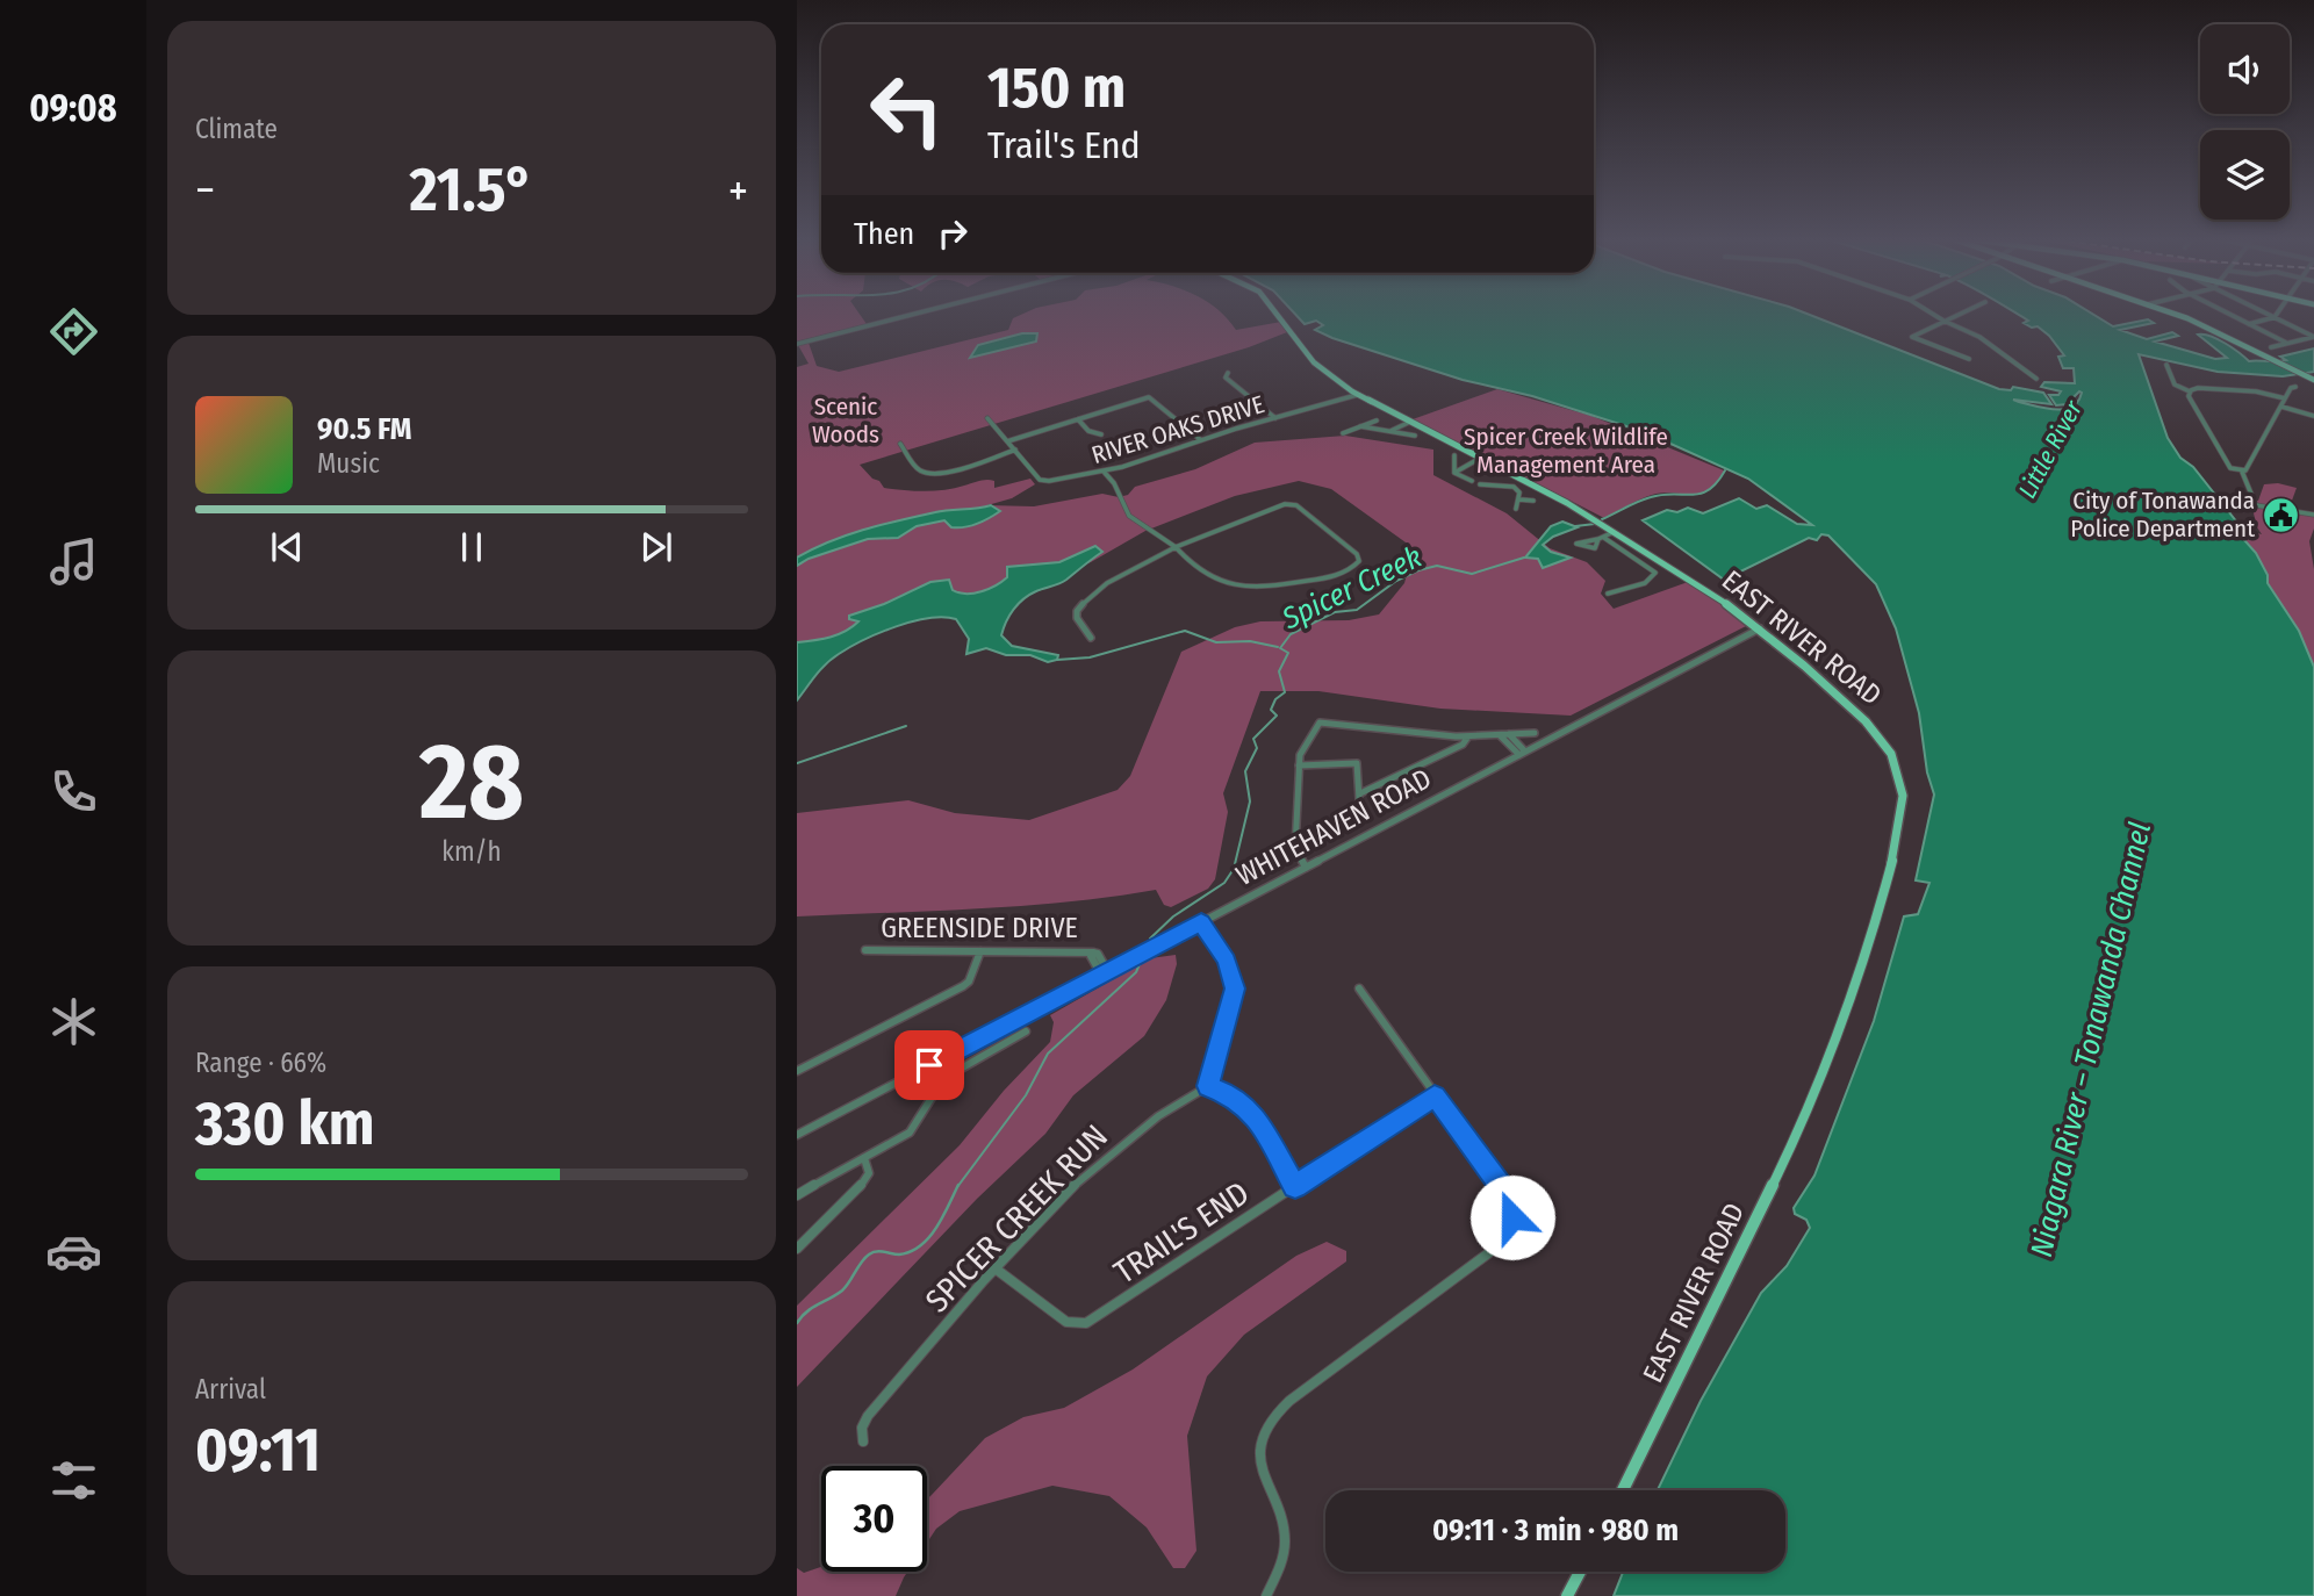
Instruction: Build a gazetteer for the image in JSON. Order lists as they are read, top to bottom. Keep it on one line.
{"streets":{"main road":["EAST RIVER ROAD"],"street":["RIVER OAKS DRIVE","WHITEHAVEN ROAD","GREENSIDE DRIVE","SPICER CREEK RUN","TRAIL'S END"]},"crossings":[["RIVER OAKS DRIVE","EAST RIVER ROAD"],["EAST RIVER ROAD","WHITEHAVEN ROAD"],["WHITEHAVEN ROAD","GREENSIDE DRIVE"],["SPICER CREEK RUN","TRAIL'S END"]],"water":["Little River","Spicer Creek","Niagara River – Tonawanda Channel"],"parks":["Scenic Woods","Spicer Creek Wildlife Management Area"],"places":{"public building":["City of Tonawanda Police Department"]},"page":{"tabs":"09:08","tile":["Climate",["28","km/h"],["Range · 66%","330 km"],["Arrival","09:11"]],"turn":["150 m","Trail's End"],"heat":["−","21.5°","+"],"then":"Then","song":["90.5 FM","Music"],"limit":"30","trip":"09:11 · 3 min · 980 m"}}
